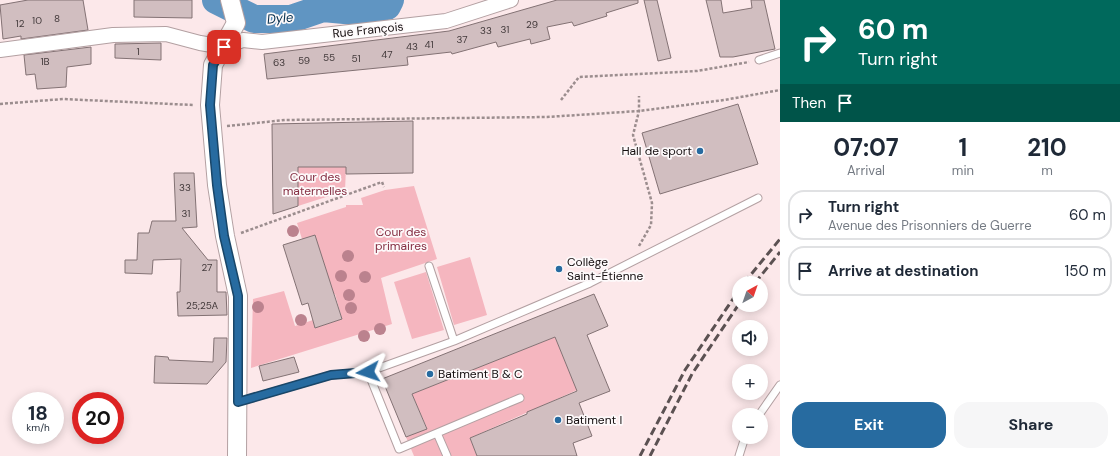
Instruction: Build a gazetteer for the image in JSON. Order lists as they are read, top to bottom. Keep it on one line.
{"streets":{"street":["Rue François"]},"water":["Dyle"],"parks":["Cour des maternelles","Cour des primaires"],"places":["Hall de sport","Collège Saint-Étienne","Batiment B & C","Batiment I"],"house_numbers":["8","10","12","29","31","33","37","41","43","1","47","55","51","59","1B","63","33","31","27","25;25A"],"north":"top right","page":{"turn":["60 m","Turn right"],"then":"Then","eta":["07:07","Arrival","1","min","210","m"],"list":[{"name":"Turn right","note":"Avenue des Prisonniers de Guerre","value":"60 m"},{"name":"Arrive at destination","value":"150 m"}],"map_buttons":["+","−"],"speed":"18 km/h","limit":"20","buttons":["Exit","Share"]}}
